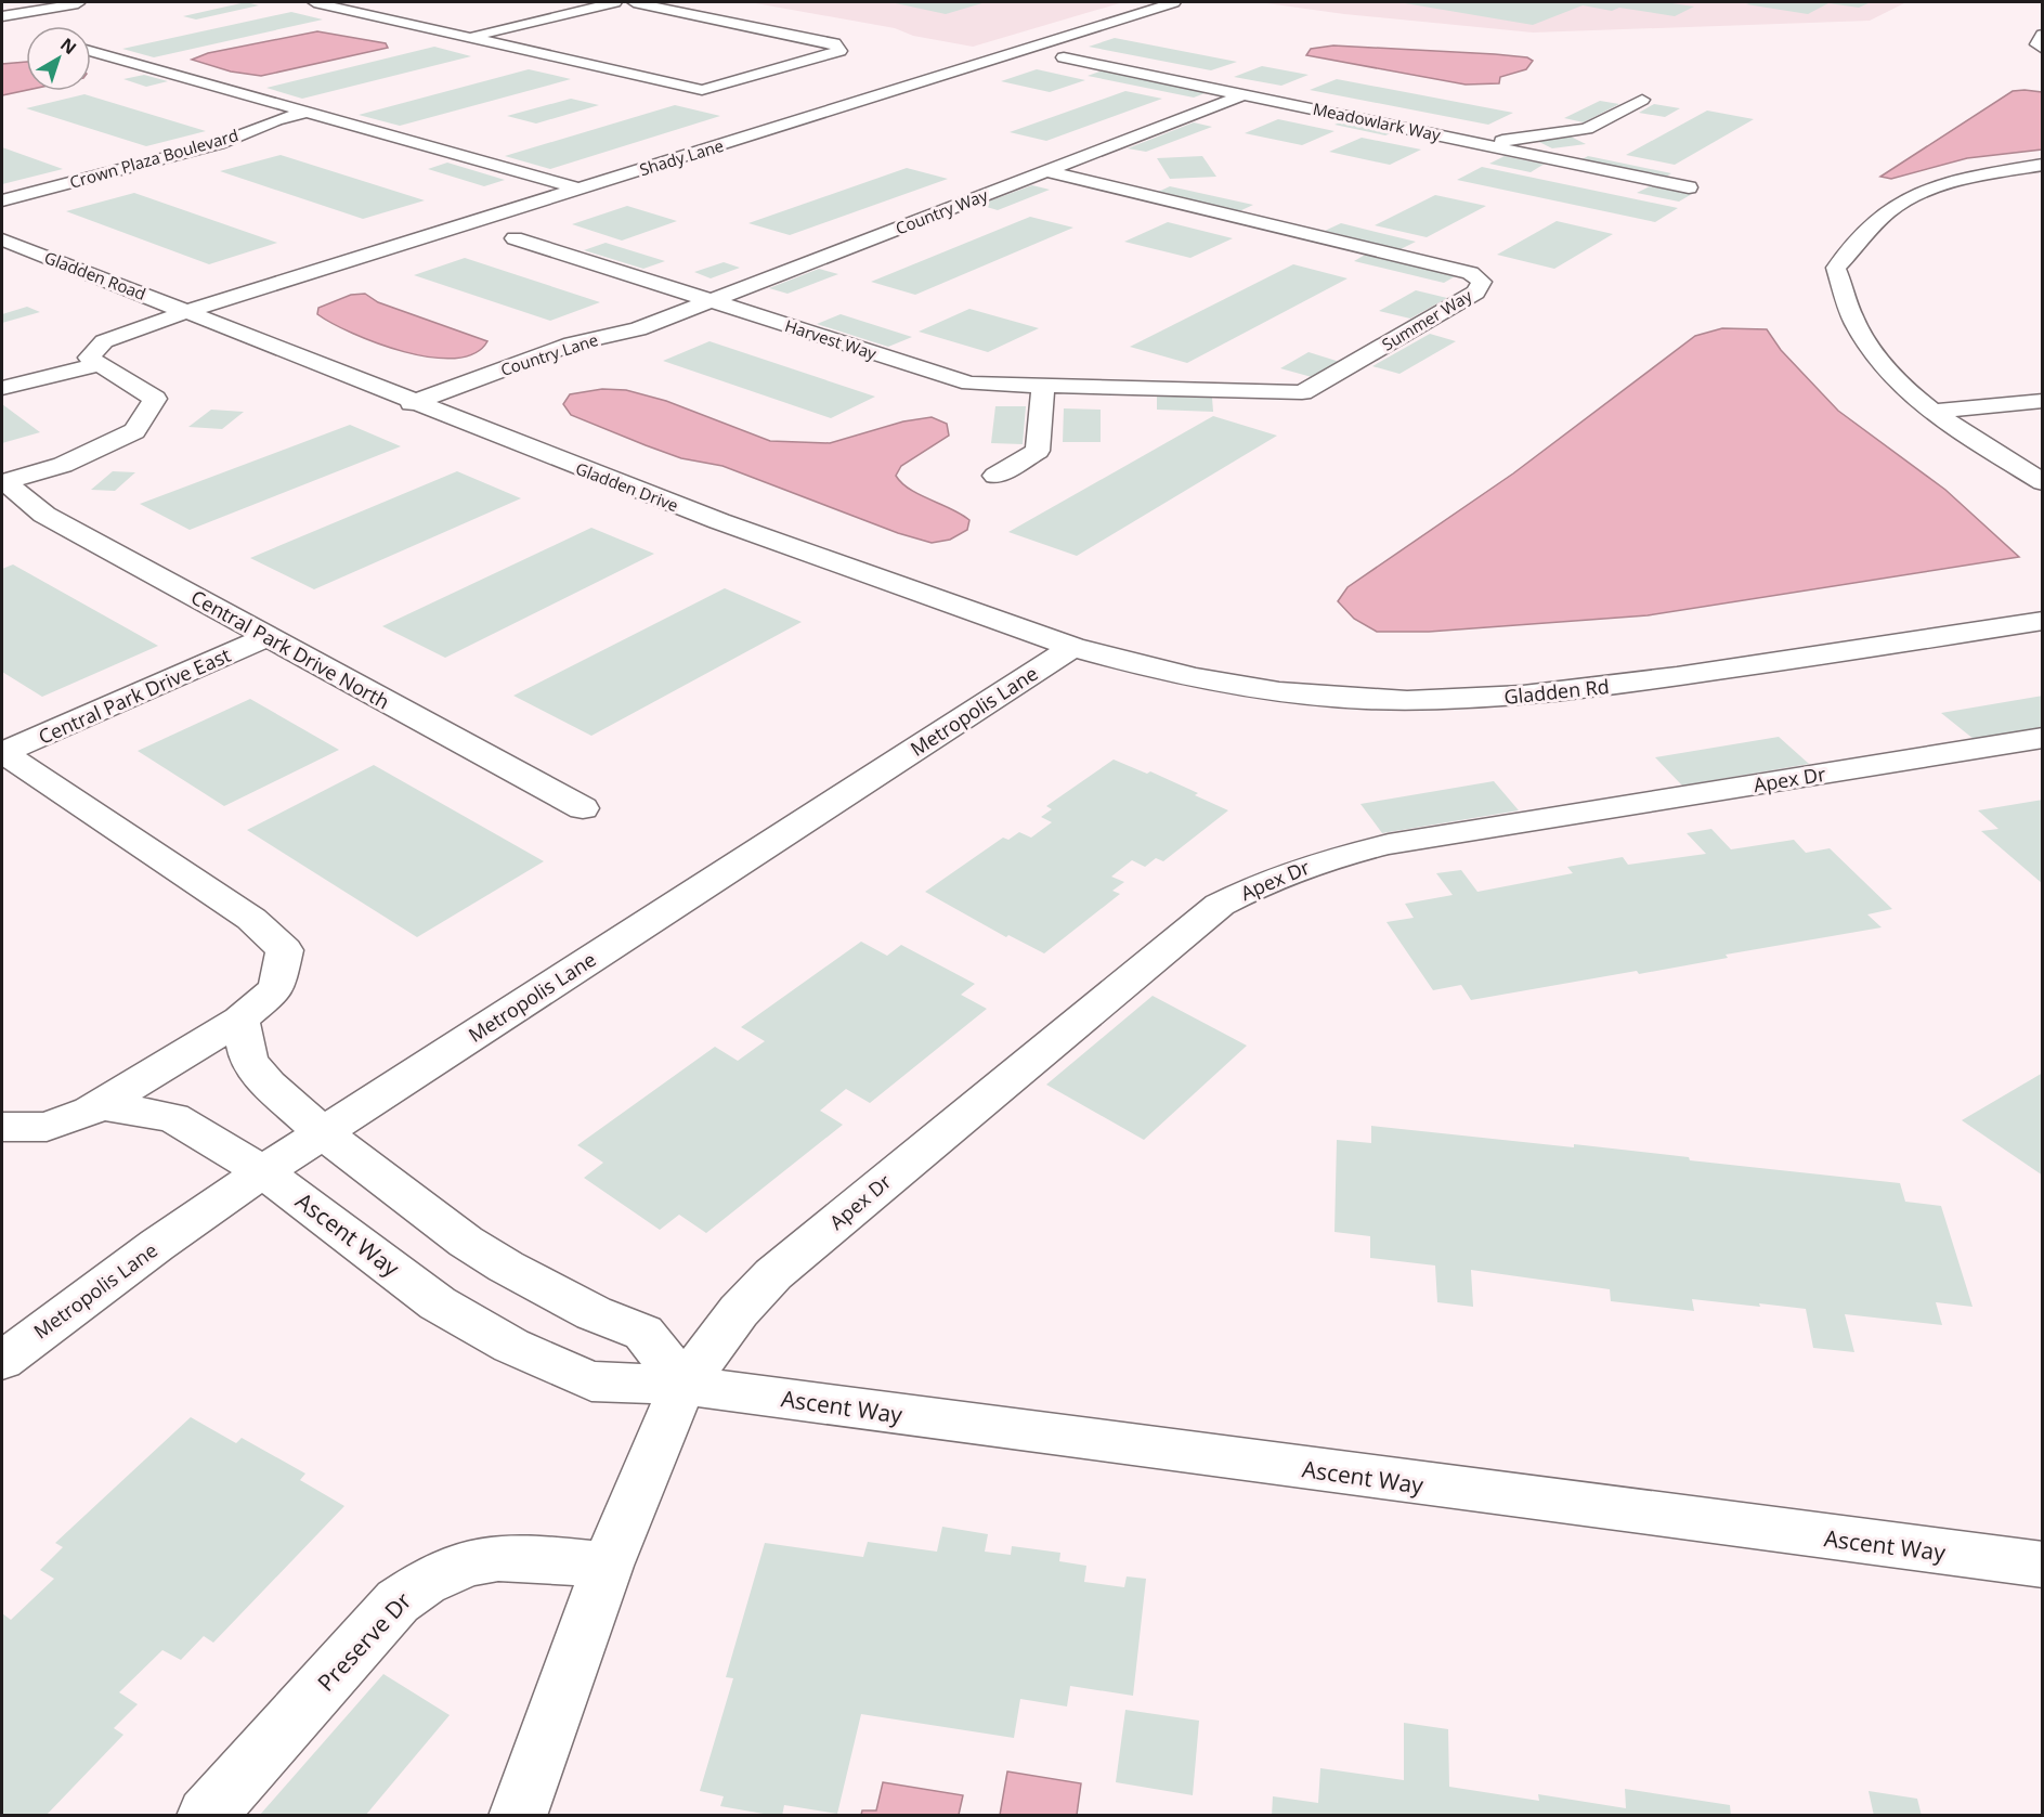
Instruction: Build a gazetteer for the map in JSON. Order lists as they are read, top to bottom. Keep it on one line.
{"streets":{"street":["Meadowlark Way","Shady Lane","Crown Plaza Boulevard","Country Way","Gladden Road","Summer Way","Harvest Way","Country Lane","Gladden Drive","Central Park Drive North","Gladden Rd","Central Park Drive East","Metropolis Lane","Apex Dr","Ascent Way","Preserve Dr"]},"crossings":[["Meadowlark Way","Country Way"],["Shady Lane","Gladden Road"],["Shady Lane","Gladden Drive"],["Country Way","Summer Way"],["Country Way","Harvest Way"],["Country Way","Country Lane"],["Gladden Road","Gladden Drive"],["Summer Way","Harvest Way"],["Country Lane","Gladden Drive"],["Gladden Drive","Gladden Rd"],["Gladden Drive","Metropolis Lane"],["Central Park Drive North","Central Park Drive East"],["Gladden Rd","Metropolis Lane"],["Metropolis Lane","Ascent Way"],["Apex Dr","Ascent Way"]],"north":"top right"}
